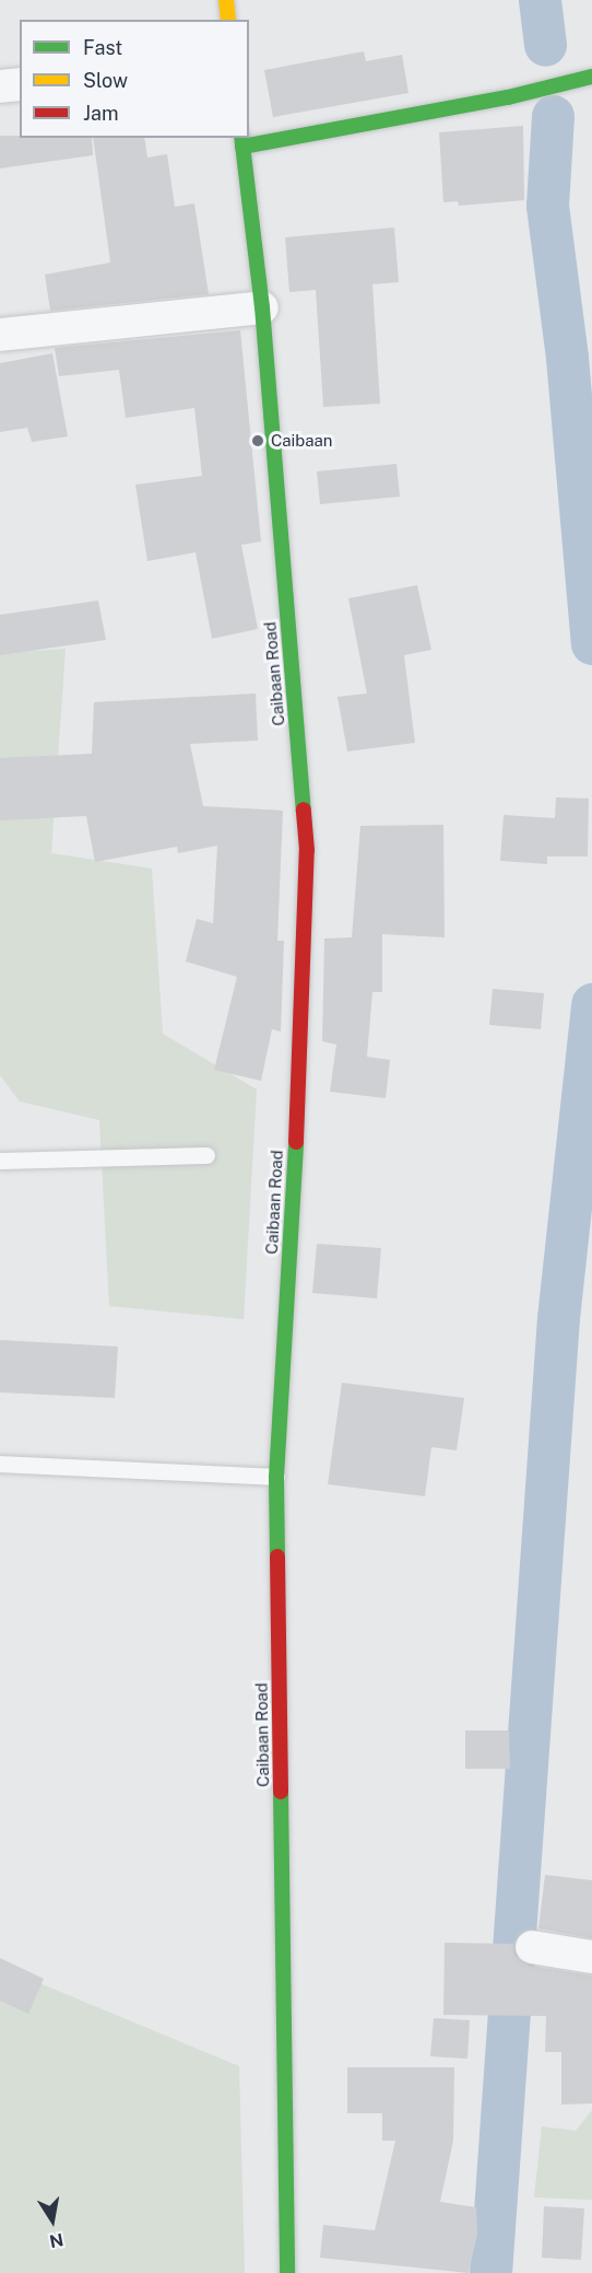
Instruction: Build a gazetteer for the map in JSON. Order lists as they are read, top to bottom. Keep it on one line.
{"streets":{"street":["Caibaan Road"]},"places":["Caibaan"],"legend":["Fast","Slow","Jam"],"north":"bottom"}
